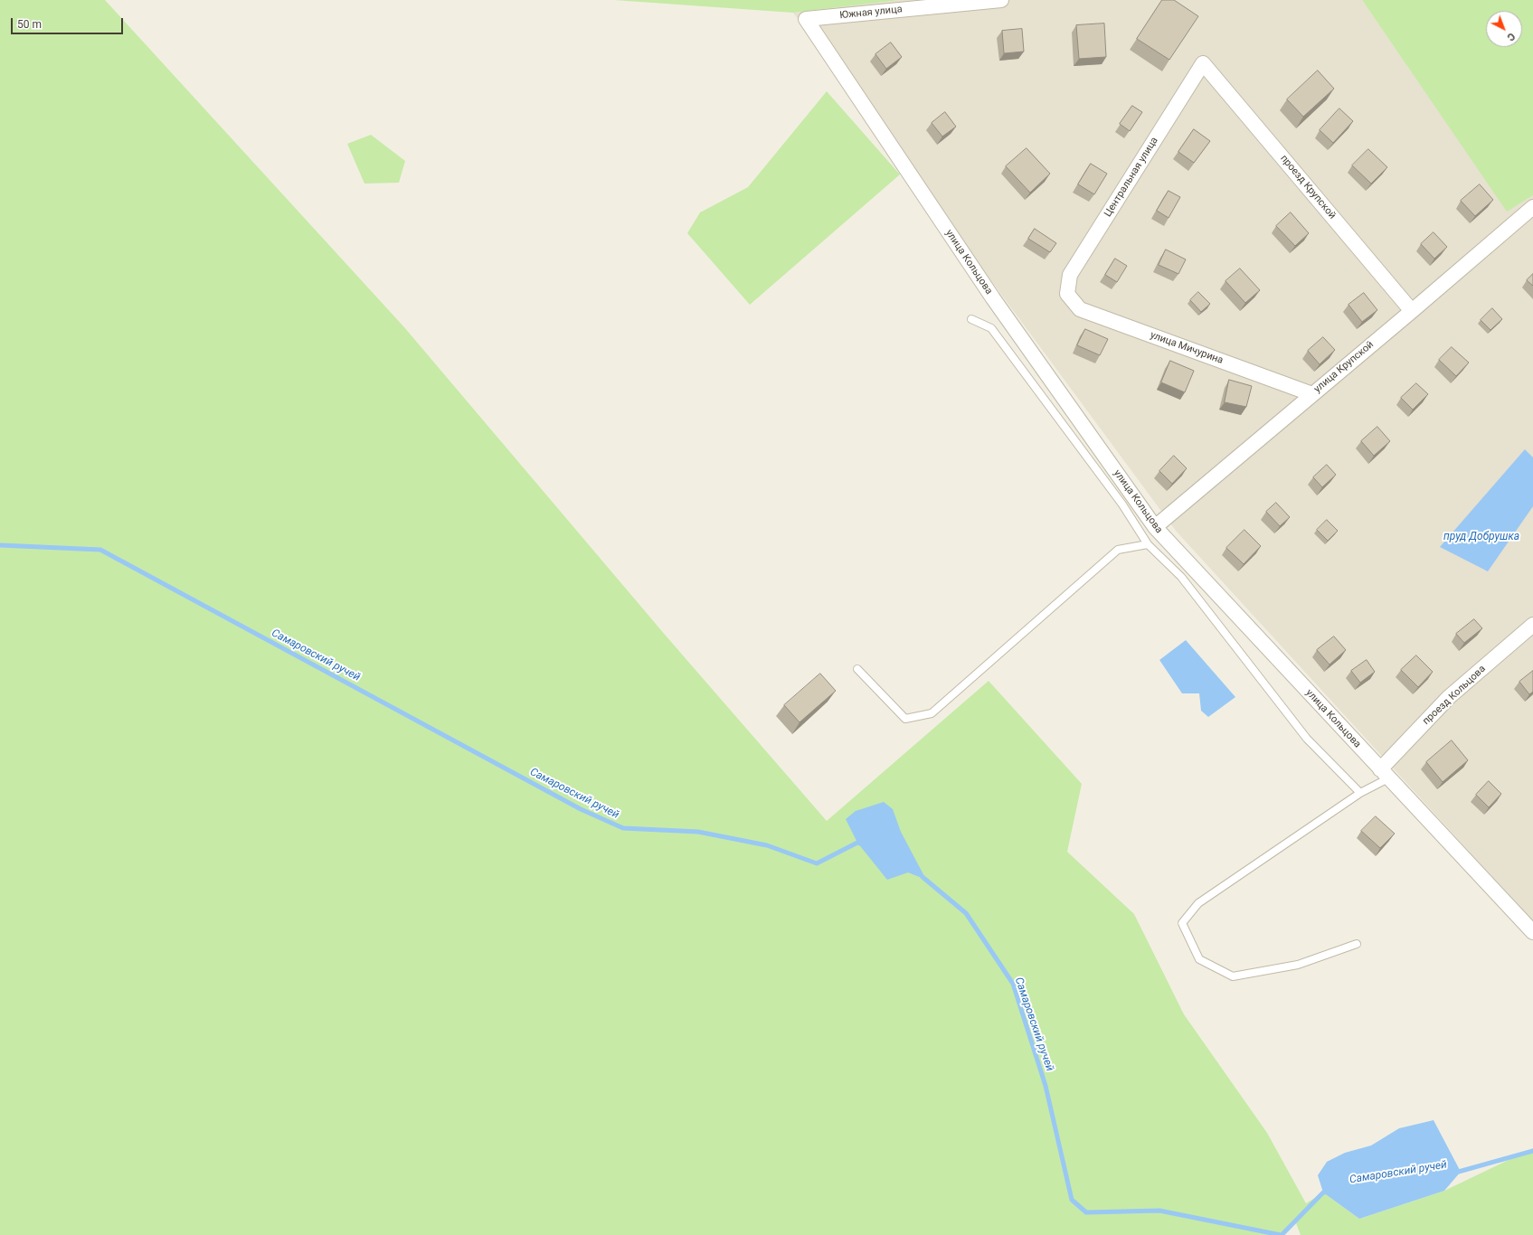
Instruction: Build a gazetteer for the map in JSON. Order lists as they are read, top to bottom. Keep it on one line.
{"streets":{"street":["Южная улица","Центральная улица","проезд Крупской","улица Кольцова","улица Мичурина","улица Крупской","проезд Кольцова"]},"crossings":[["Южная улица","улица Кольцова"],["Центральная улица","проезд Крупской"],["Центральная улица","улица Мичурина"],["проезд Крупской","улица Крупской"],["улица Кольцова","улица Крупской"],["улица Кольцова","проезд Кольцова"],["улица Мичурина","улица Крупской"]],"water":["пруд Добрушка","Самаровский ручей"],"scale_bar":"50 m","north":"bottom right"}
